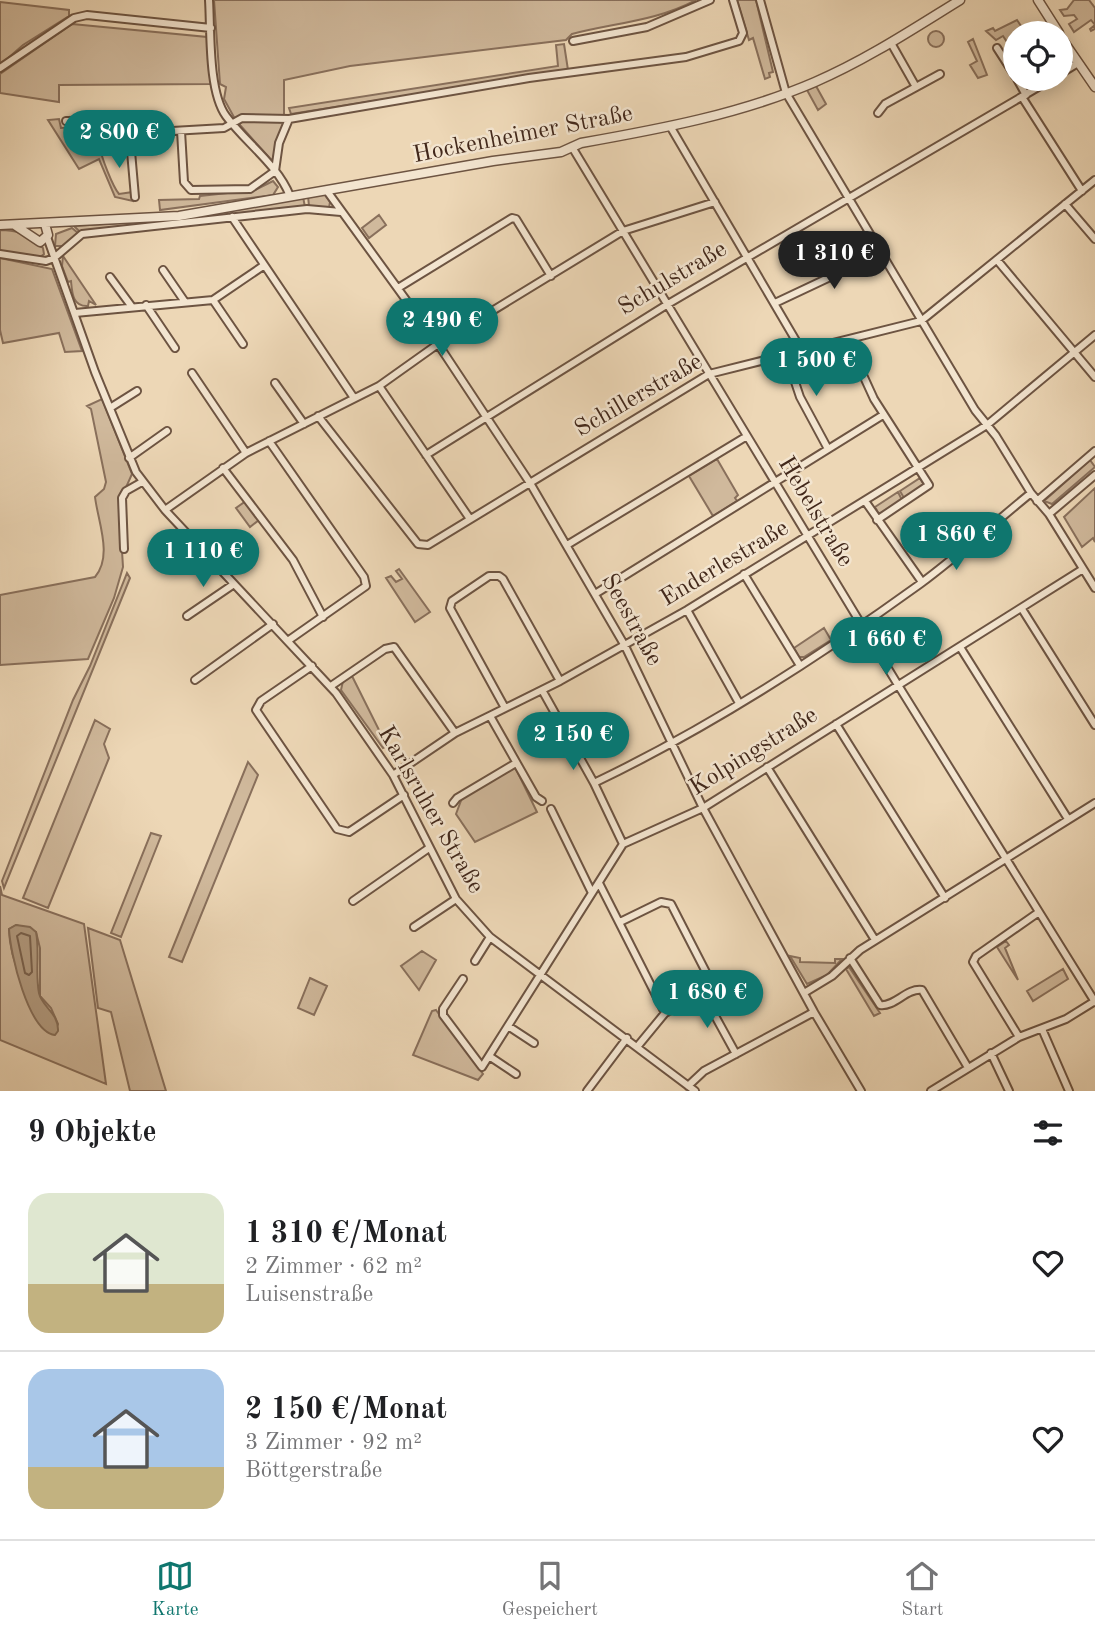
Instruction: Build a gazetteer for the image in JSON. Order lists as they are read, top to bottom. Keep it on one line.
{"streets":{"street":["Hockenheimer Straße","Schulstraße","Schillerstraße","Hebelstraße","Enderlestraße","Seestraße","Kolpingstraße","Karlsruher Straße"]},"crossings":[["Hockenheimer Straße","Hebelstraße"],["Hockenheimer Straße","Seestraße"],["Hockenheimer Straße","Karlsruher Straße"],["Schulstraße","Hebelstraße"],["Schulstraße","Seestraße"],["Schillerstraße","Hebelstraße"],["Schillerstraße","Seestraße"],["Hebelstraße","Enderlestraße"],["Hebelstraße","Kolpingstraße"],["Enderlestraße","Seestraße"],["Enderlestraße","Karlsruher Straße"],["Seestraße","Kolpingstraße"]],"page":{"price":["2 800 €","1 310 €","2 490 €","1 500 €","1 860 €","1 110 €","1 660 €","2 150 €","1 680 €"],"heading":"9 Objekte","list":[{"name":"1 310 €/Monat","note":"2 Zimmer · 62 m² · Luisenstraße"},{"name":"2 150 €/Monat","note":"3 Zimmer · 92 m² · Böttgerstraße"}],"tabs":["Karte","Gespeichert","Start"]}}
